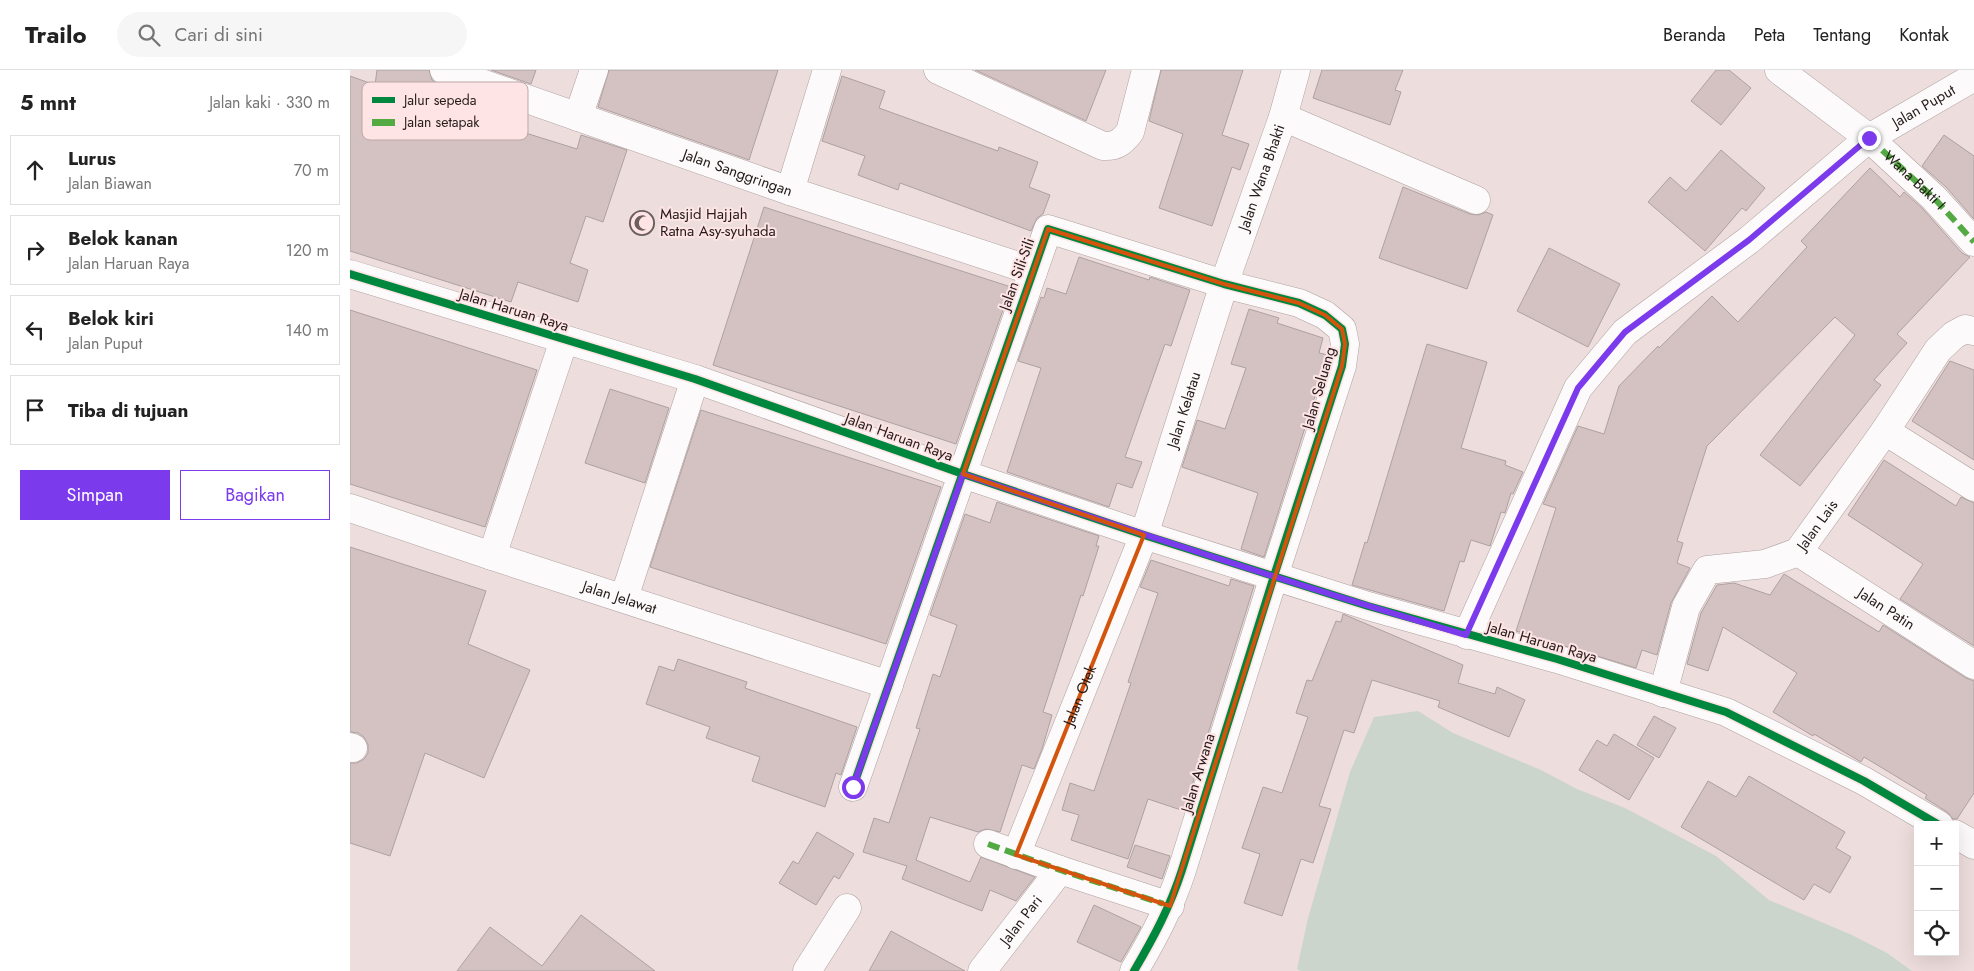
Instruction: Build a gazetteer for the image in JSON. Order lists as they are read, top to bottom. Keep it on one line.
{"streets":{"street":["Jalan Puput","Jalan Sanggringan","Jalan Wana Bhakti","Wana Bakti I","Jalan Sili-Sili","Jalan Haruan Raya","Jalan Seluang","Jalan Kelatau","Jalan Lais","Jalan Jelawat","Jalan Patin","Jalan Otek","Jalan Arwana","Jalan Pari"]},"crossings":[["Jalan Puput","Wana Bakti I"],["Jalan Puput","Jalan Haruan Raya"],["Jalan Sanggringan","Jalan Sili-Sili"],["Jalan Wana Bhakti","Jalan Sili-Sili"],["Jalan Wana Bhakti","Jalan Seluang"],["Jalan Wana Bhakti","Jalan Kelatau"],["Jalan Sili-Sili","Jalan Haruan Raya"],["Jalan Sili-Sili","Jalan Seluang"],["Jalan Sili-Sili","Jalan Kelatau"],["Jalan Sili-Sili","Jalan Jelawat"],["Jalan Haruan Raya","Jalan Seluang"],["Jalan Haruan Raya","Jalan Kelatau"],["Jalan Haruan Raya","Jalan Lais"],["Jalan Haruan Raya","Jalan Otek"],["Jalan Haruan Raya","Jalan Arwana"],["Jalan Seluang","Jalan Kelatau"],["Jalan Seluang","Jalan Arwana"],["Jalan Kelatau","Jalan Otek"],["Jalan Lais","Jalan Patin"]],"places":{"mosque":["Masjid Hajjah Ratna Asy-syuhada"]},"legend":["Jalur sepeda","Jalan setapak"],"page":{"header":"Trailo","search":"Cari di sini","nav":["Beranda","Peta","Tentang","Kontak"],"heading":["5 mnt","Jalan kaki · 330 m"],"list":[["Lurus","Jalan Biawan","70 m"],["Belok kanan","Jalan Haruan Raya","120 m"],["Belok kiri","Jalan Puput","140 m"],"Tiba di tujuan"],"buttons":["Simpan","Bagikan"],"map_buttons":["+","−"]}}
